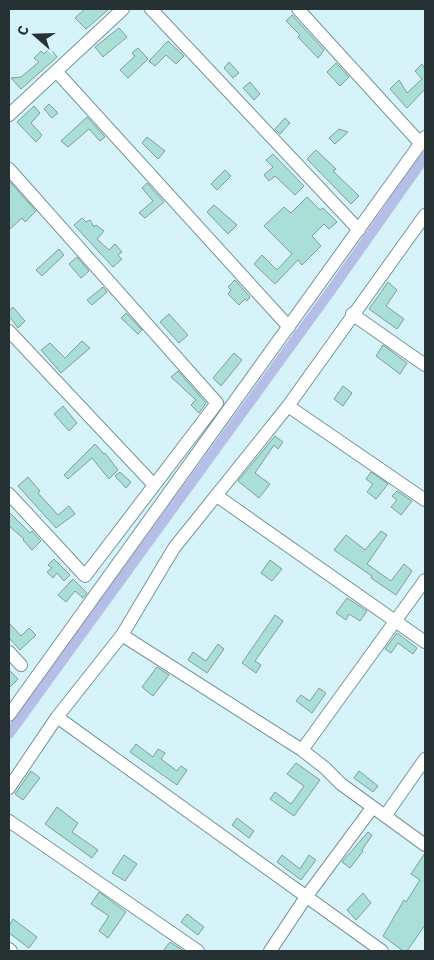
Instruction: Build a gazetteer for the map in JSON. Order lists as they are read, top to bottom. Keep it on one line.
{"north":"left"}
